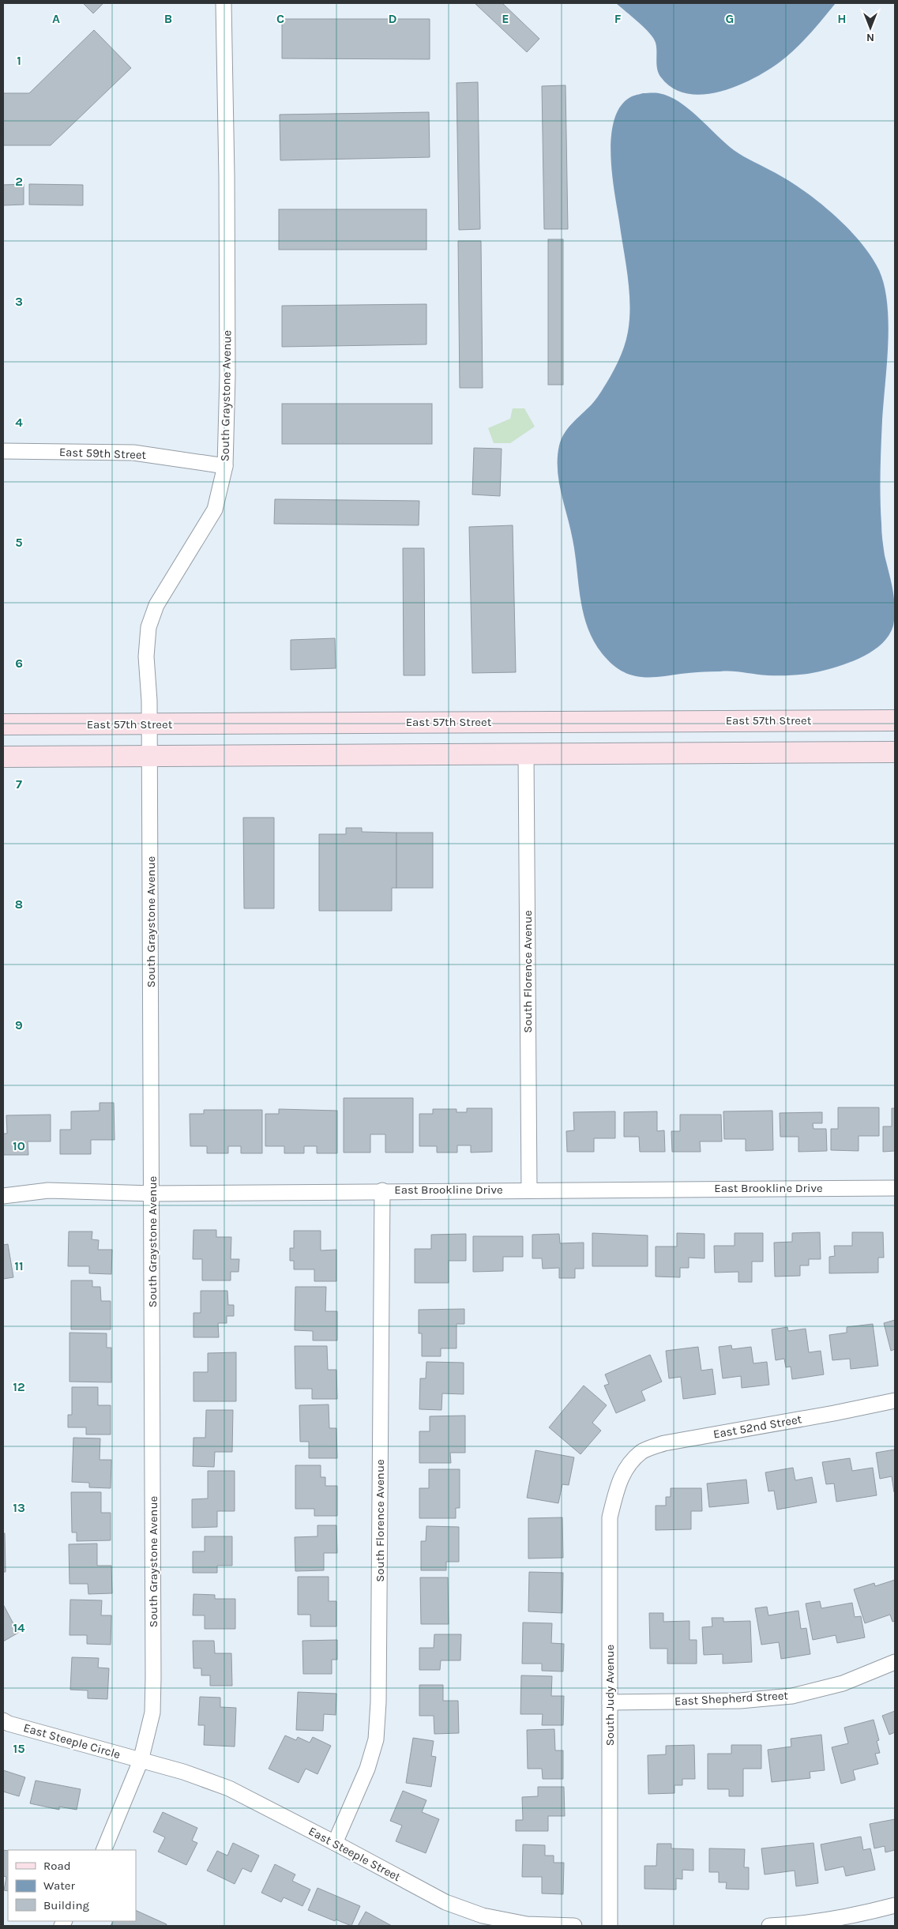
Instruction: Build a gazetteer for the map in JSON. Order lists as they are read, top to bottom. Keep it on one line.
{"streets":{"main road":["East 57th Street"],"street":["South Graystone Avenue","East 59th Street","South Florence Avenue","East Brookline Drive","East 52nd Street","South Judy Avenue","East Shepherd Street","East Steeple Circle","East Steeple Street"]},"crossings":[["South Graystone Avenue","East 59th Street"],["South Graystone Avenue","East 57th Street"],["South Graystone Avenue","East Brookline Drive"],["South Graystone Avenue","East Steeple Circle"],["South Graystone Avenue","East Steeple Street"],["South Florence Avenue","East Brookline Drive"],["South Florence Avenue","East Steeple Street"],["East 52nd Street","South Judy Avenue"],["South Judy Avenue","East Shepherd Street"],["East Steeple Circle","East Steeple Street"]],"legend":["Road","Water","Building"],"north":"bottom","grid":{"columns":["A","B","C","D","E","F","G","H"],"rows":["1","2","3","4","5","6","7","8","9","10","11","12","13","14","15"]}}
